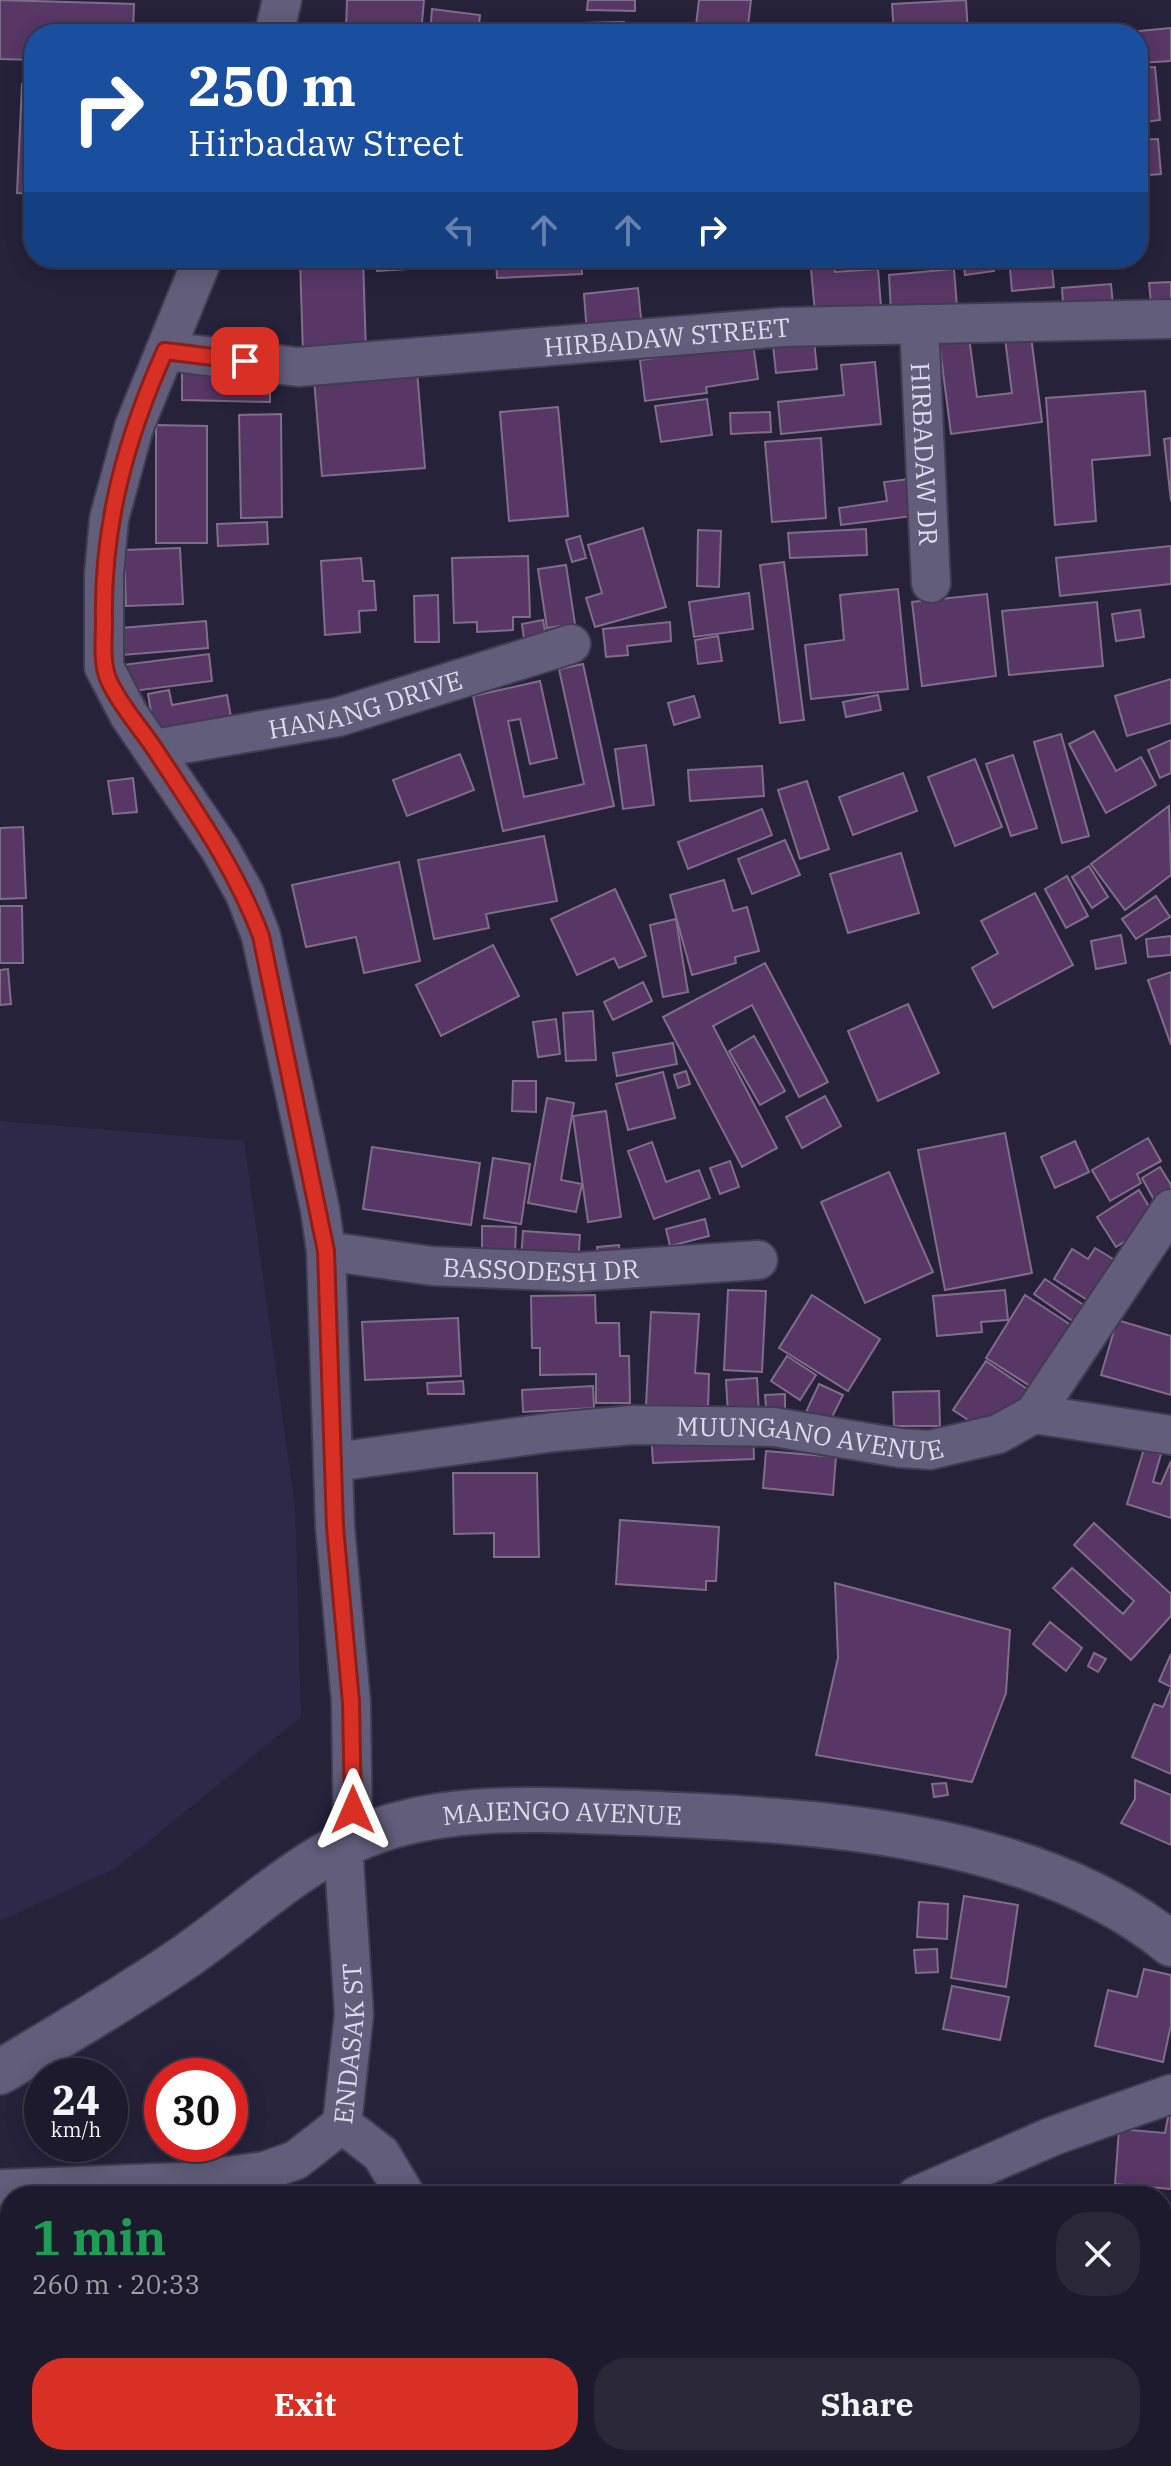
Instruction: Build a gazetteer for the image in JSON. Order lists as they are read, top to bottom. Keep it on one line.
{"streets":{"street":["HIRBADAW STREET","HIRBADAW DR","HANANG DRIVE","BASSODESH DR","MUUNGANO AVENUE","MAJENGO AVENUE","ENDASAK ST"]},"crossings":[["HIRBADAW STREET","HIRBADAW DR"],["HIRBADAW STREET","ENDASAK ST"],["HANANG DRIVE","ENDASAK ST"],["BASSODESH DR","ENDASAK ST"],["MUUNGANO AVENUE","ENDASAK ST"],["MAJENGO AVENUE","ENDASAK ST"]],"page":{"turn":["250 m","Hirbadaw Street"],"speed":"24 km/h","limit":"30","heading":["1 min","260 m · 20:33"],"buttons":["Exit","Share"]}}
